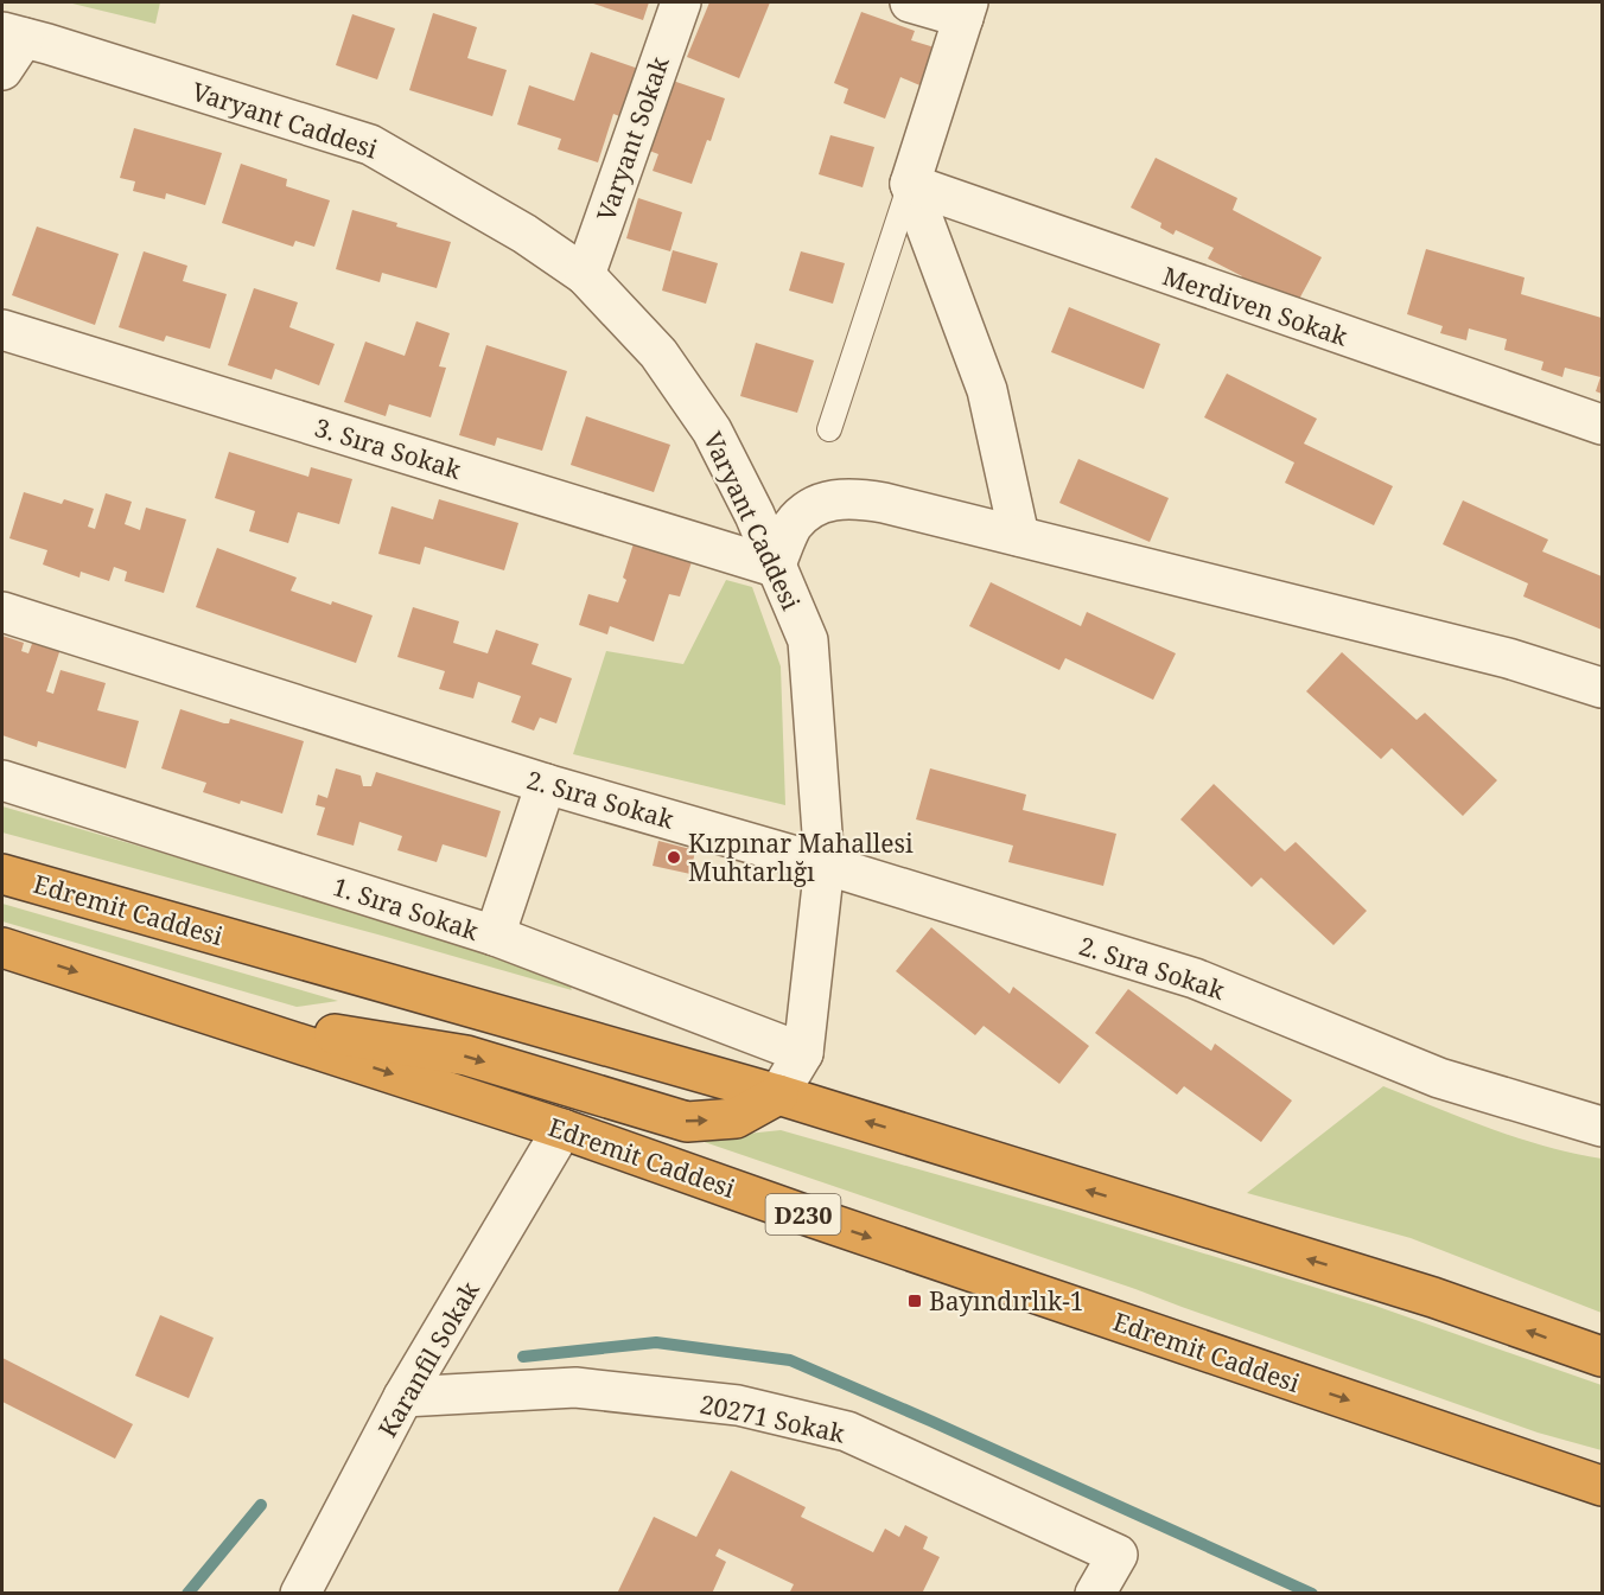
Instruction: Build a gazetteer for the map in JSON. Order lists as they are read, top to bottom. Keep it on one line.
{"streets":{"highway":["Edremit Caddesi","D230"],"street":["Varyant Caddesi","Varyant Sokak","Merdiven Sokak","3. Sıra Sokak","2. Sıra Sokak","1. Sıra Sokak","Karanfil Sokak","20271 Sokak"]},"crossings":[["Varyant Caddesi","Varyant Sokak"],["Varyant Caddesi","3. Sıra Sokak"],["Varyant Caddesi","2. Sıra Sokak"],["Varyant Caddesi","1. Sıra Sokak"],["Varyant Caddesi","Edremit Caddesi"],["Edremit Caddesi","Karanfil Sokak"],["Karanfil Sokak","20271 Sokak"]],"places":{"other":["Kızpınar Mahallesi Muhtarlığı"],"transit":["Bayındırlık-1"]}}
